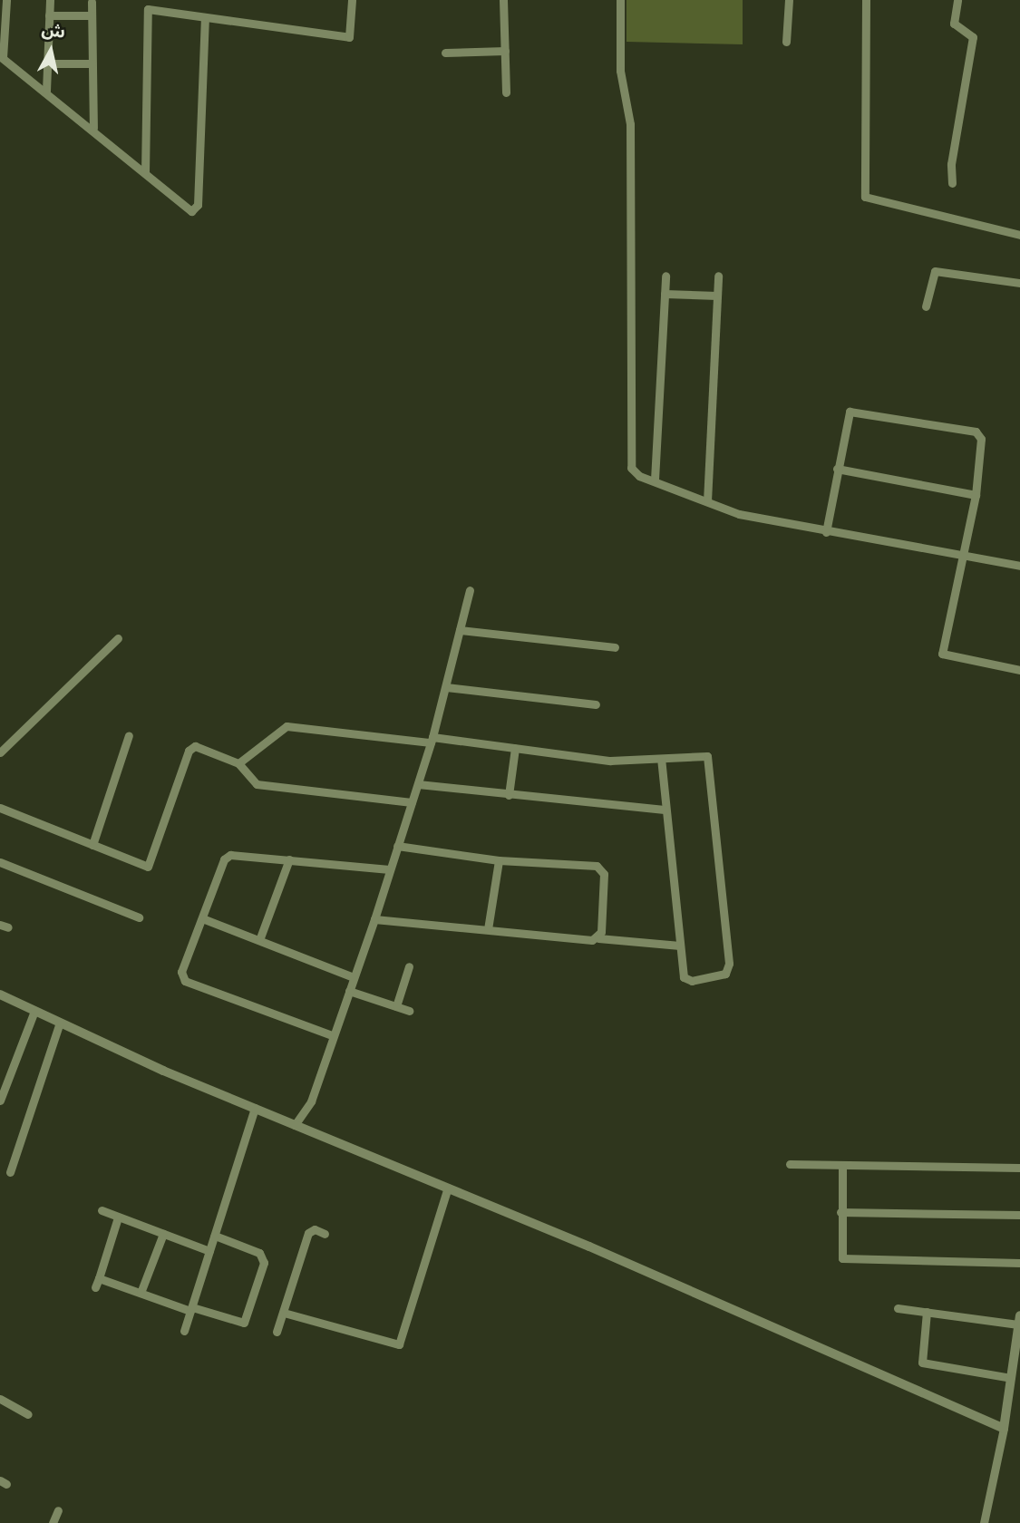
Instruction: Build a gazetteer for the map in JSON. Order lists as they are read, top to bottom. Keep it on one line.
{"north":"top"}
